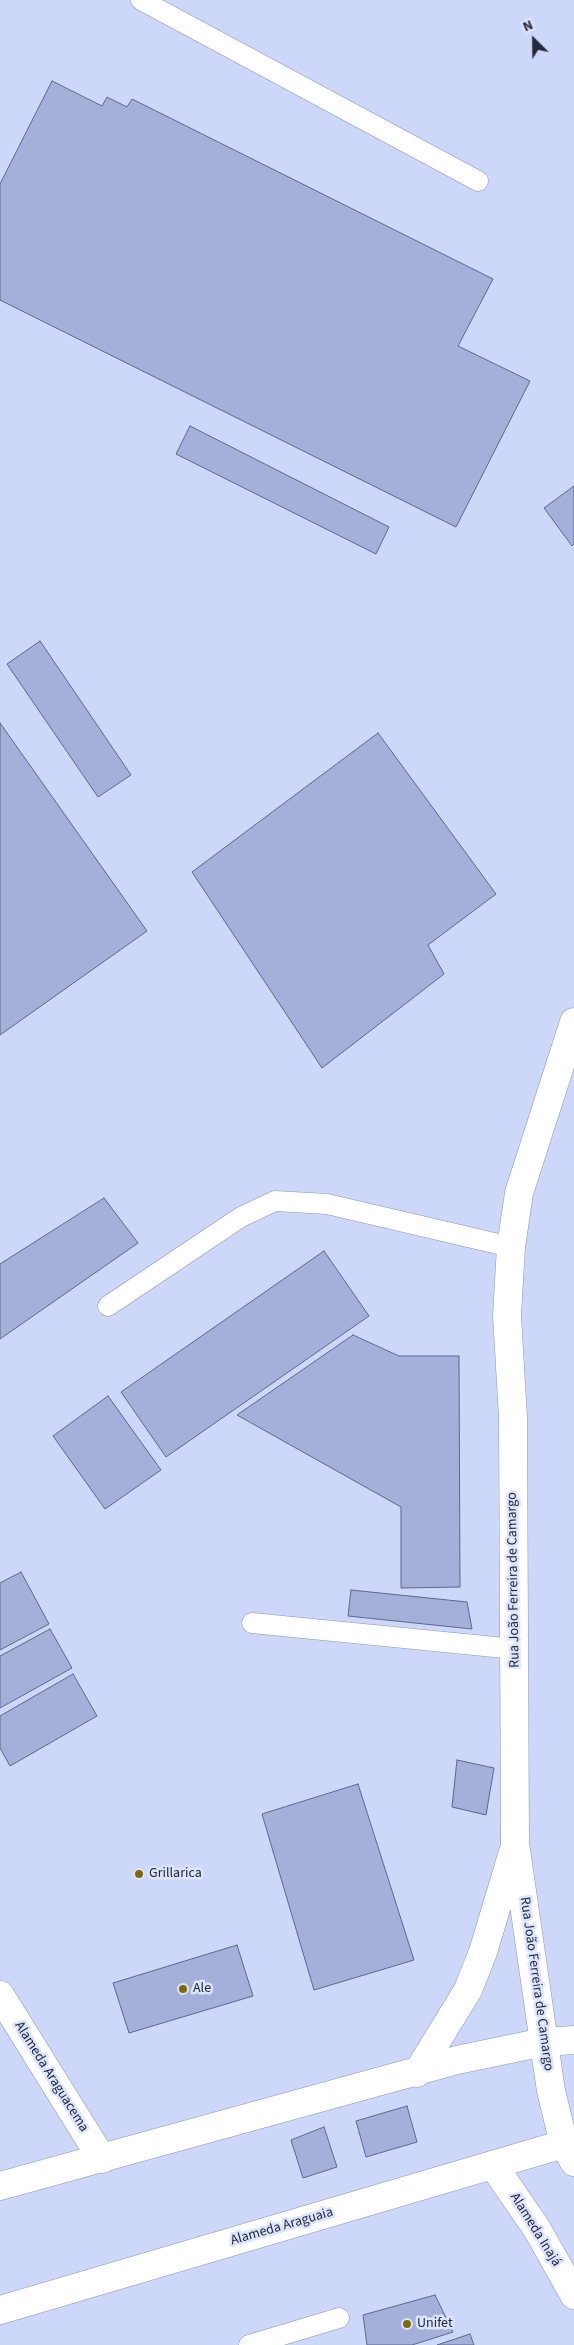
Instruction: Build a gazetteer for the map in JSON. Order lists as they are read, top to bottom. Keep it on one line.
{"streets":{"street":["Rua João Ferreira de Camargo","Alameda Araguacema","Alameda Araguaia","Alameda Inajá"]},"crossings":[["Rua João Ferreira de Camargo","Alameda Araguaia"],["Alameda Araguaia","Alameda Inajá"]],"places":["Grillarica","Ale","Unifet"],"north":"top left"}
